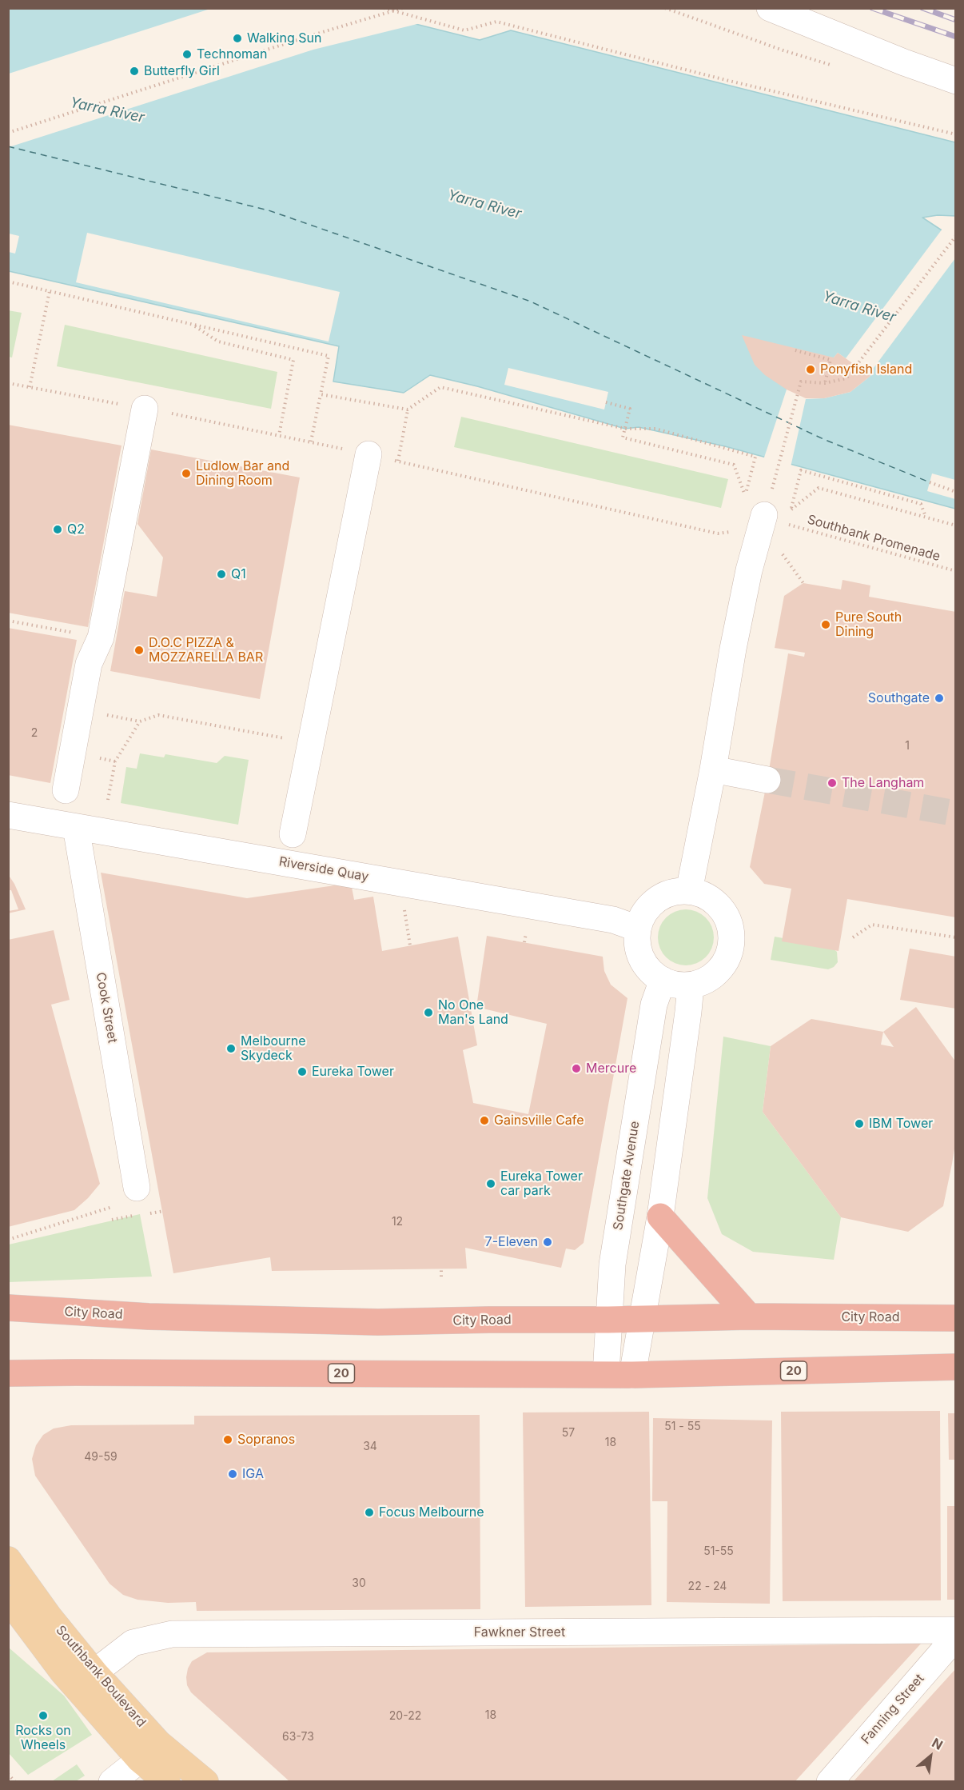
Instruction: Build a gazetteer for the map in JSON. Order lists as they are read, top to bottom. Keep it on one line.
{"streets":{"highway":["City Road","20"],"main road":["Southbank Boulevard"],"street":["Riverside Quay","Cook Street","Southgate Avenue","Fawkner Street","Fanning Street"],"path":["Southbank Promenade"]},"crossings":[["Riverside Quay","Cook Street"],["Riverside Quay","Southgate Avenue"],["Southgate Avenue","City Road"],["Southgate Avenue","20"],["Fawkner Street","Southbank Boulevard"]],"water":["Yarra River"],"places":["Walking Sun","Technoman","Butterfly Girl","Ponyfish Island","Ludlow Bar and Dining Room","Q2","Q1","Pure South Dining","D.O.C PIZZA & MOZZARELLA BAR","Southgate","The Langham","No One Man's Land","Melbourne Skydeck","Mercure","Eureka Tower","Gainsville Cafe","IBM Tower","Eureka Tower car park","7-Eleven","Sopranos","IGA","Focus Melbourne","Rocks on Wheels"],"house_numbers":["2","1","12","51 - 55","57","18","34","49-59","51-55","30","22 - 24","18","20-22","63-73"],"north":"top right"}
